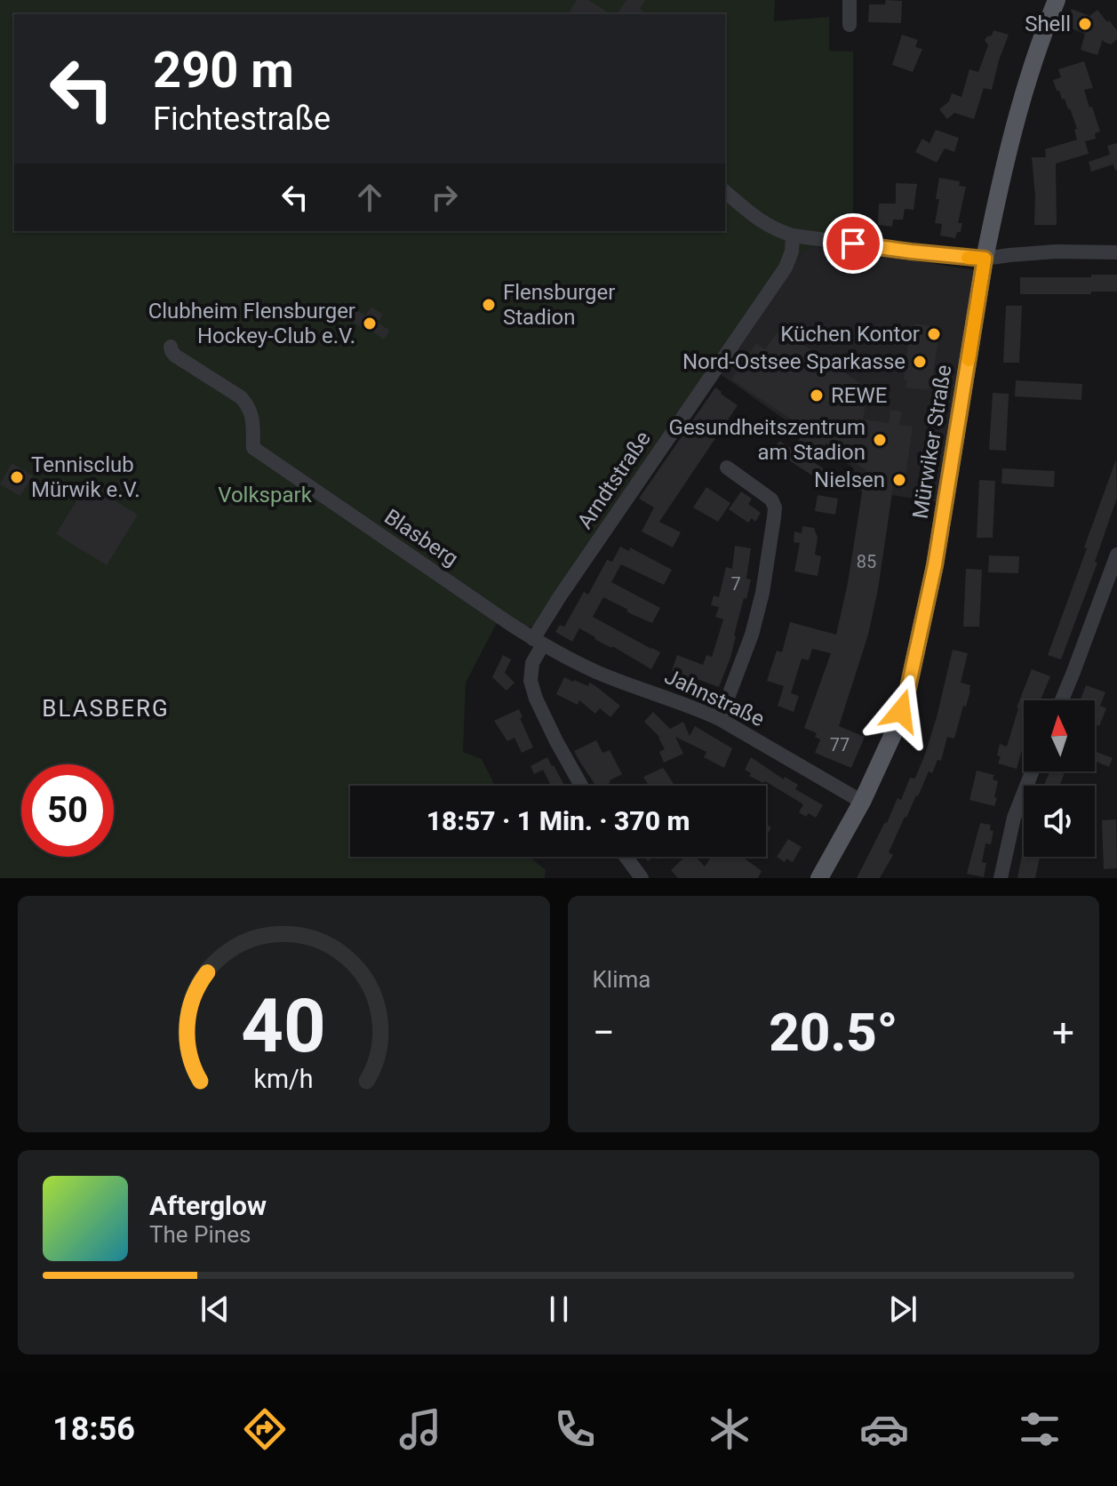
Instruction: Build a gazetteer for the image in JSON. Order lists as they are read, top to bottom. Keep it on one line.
{"streets":{"main road":["Mürwiker Straße"],"street":["Arndtstraße","Blasberg","Jahnstraße"]},"crossings":[["Mürwiker Straße","Jahnstraße"],["Arndtstraße","Blasberg"],["Arndtstraße","Jahnstraße"],["Blasberg","Jahnstraße"]],"districts":["BLASBERG"],"parks":["Volkspark"],"places":["Shell","Flensburger Stadion","Clubheim Flensburger Hockey-Club e.V.","Küchen Kontor","Nord-Ostsee Sparkasse","REWE","Gesundheitszentrum am Stadion","Tennisclub Mürwik e.V.","Nielsen"],"house_numbers":["85","7","77"],"north":"top","page":{"turn":["290 m","Fichtestraße"],"limit":"50","trip":"18:57 · 1 Min. · 370 m","tile":"Klima","heat":["−","20.5°","+"],"song":["Afterglow","The Pines"],"tabs":"18:56","gauge":["40","km/h"]}}
